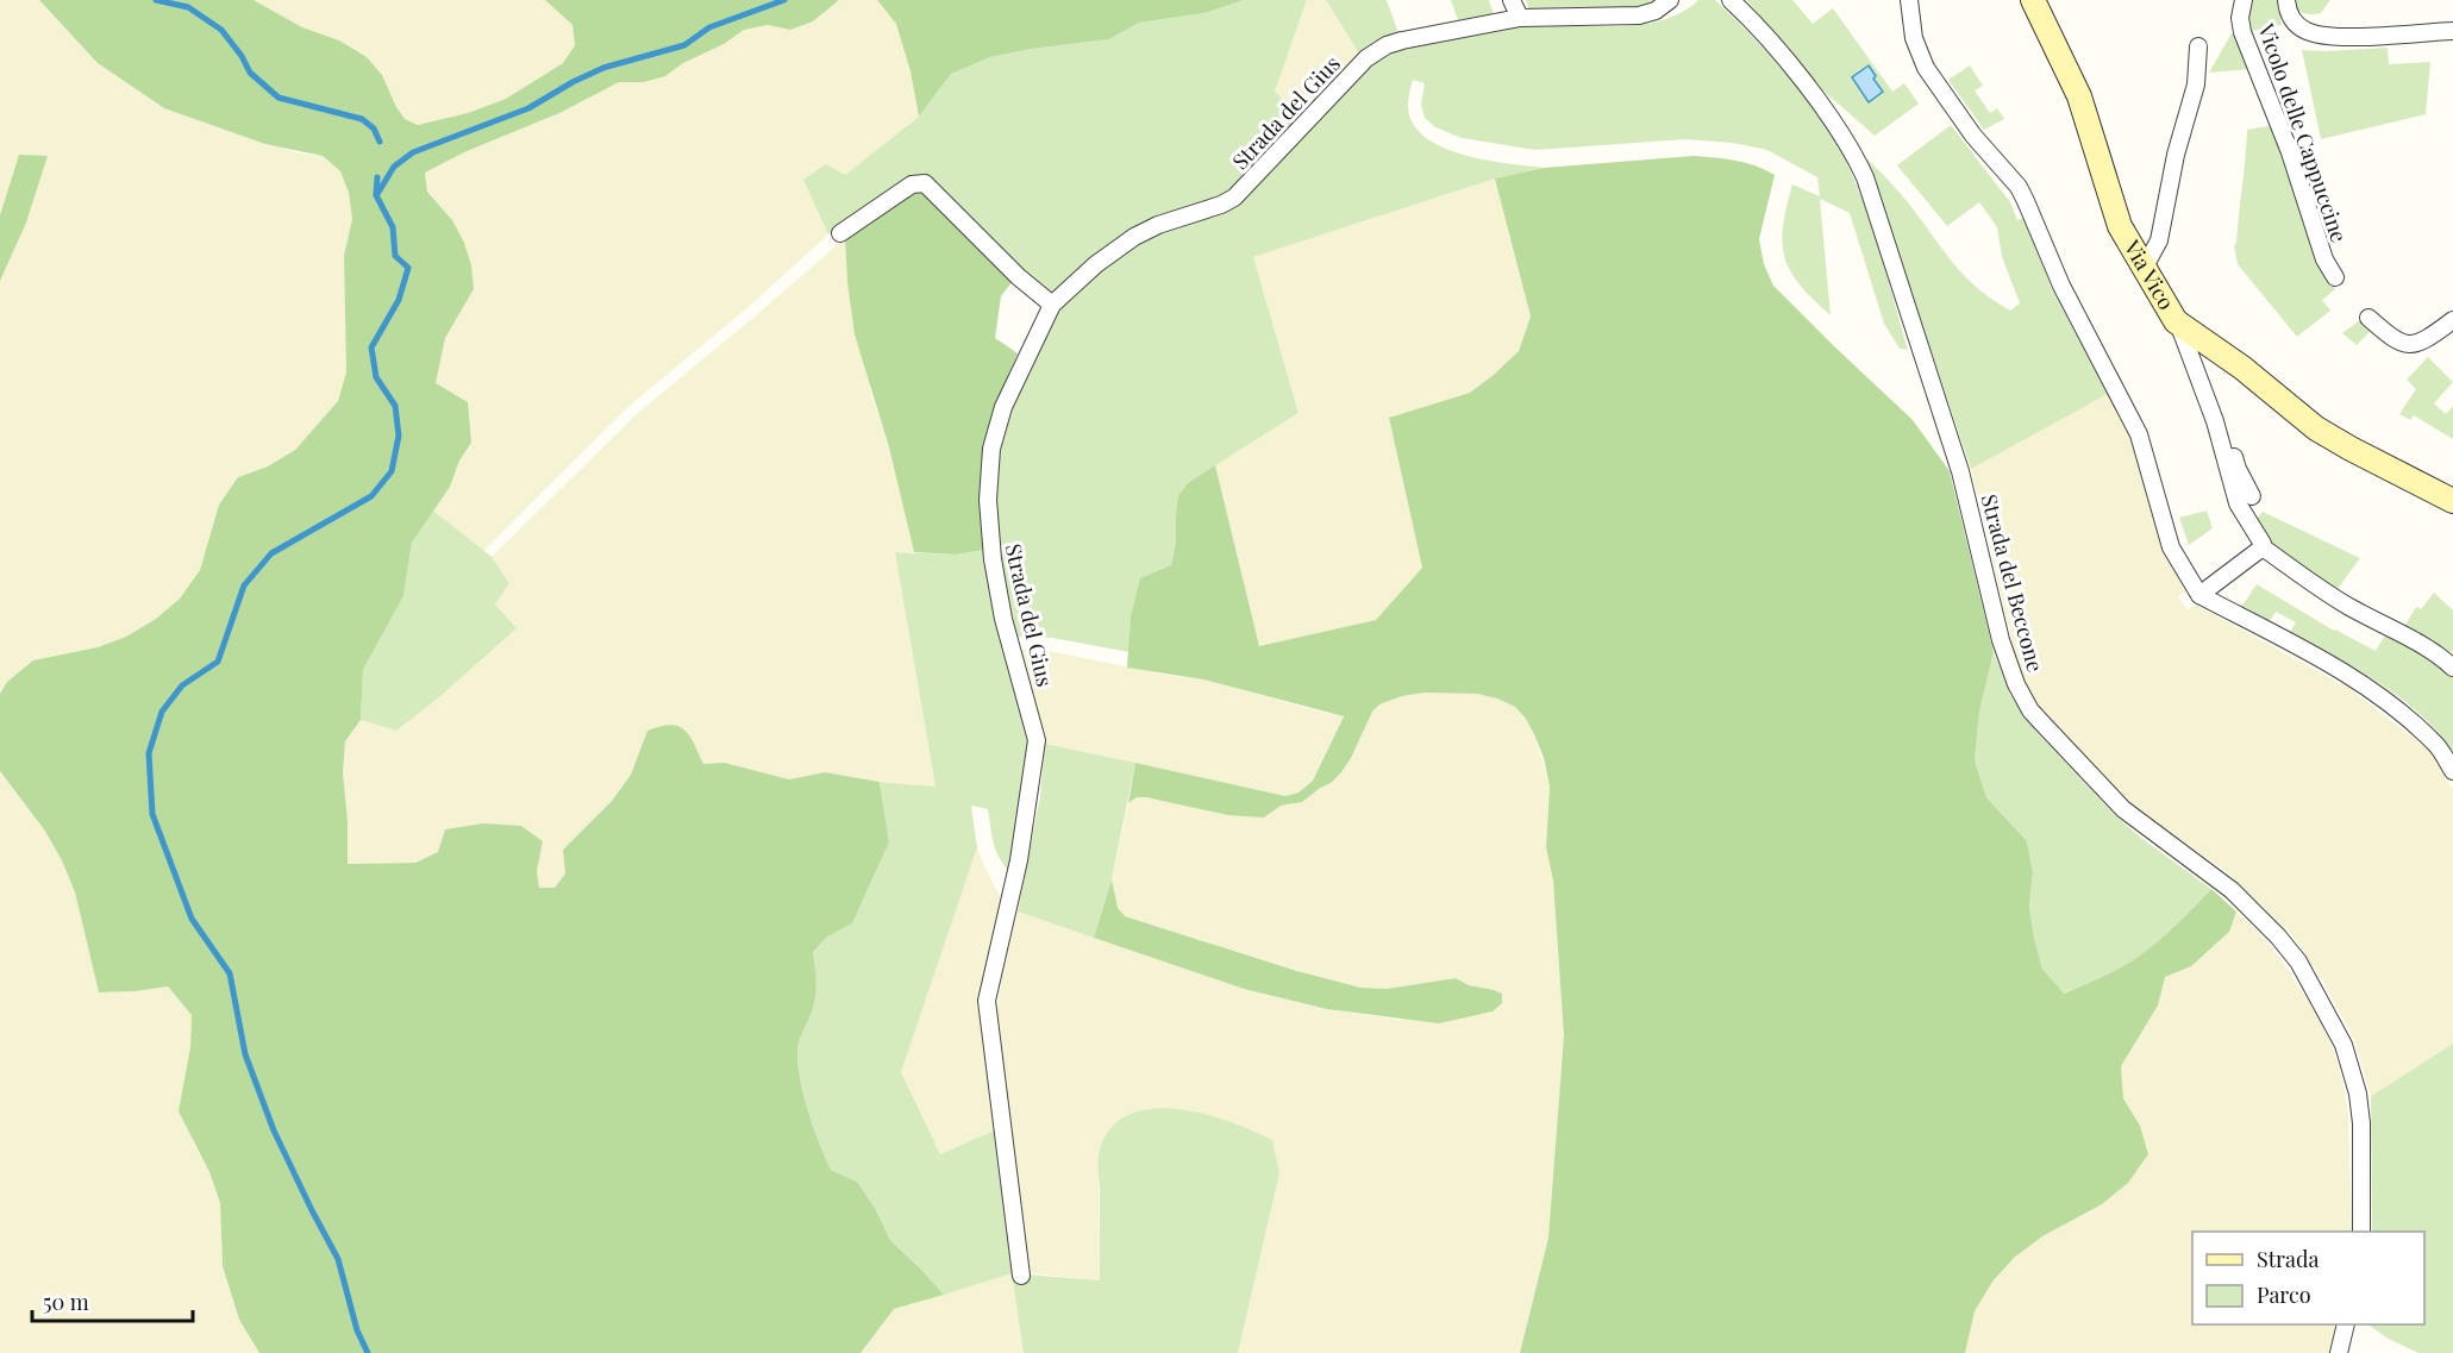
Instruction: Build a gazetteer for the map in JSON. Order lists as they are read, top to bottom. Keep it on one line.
{"streets":{"street":["Strada del Gius","Vicolo delle Cappuccine","Via Vico","Strada del Beccone"]},"legend":["Strada","Parco"],"scale_bar":"50 m"}
